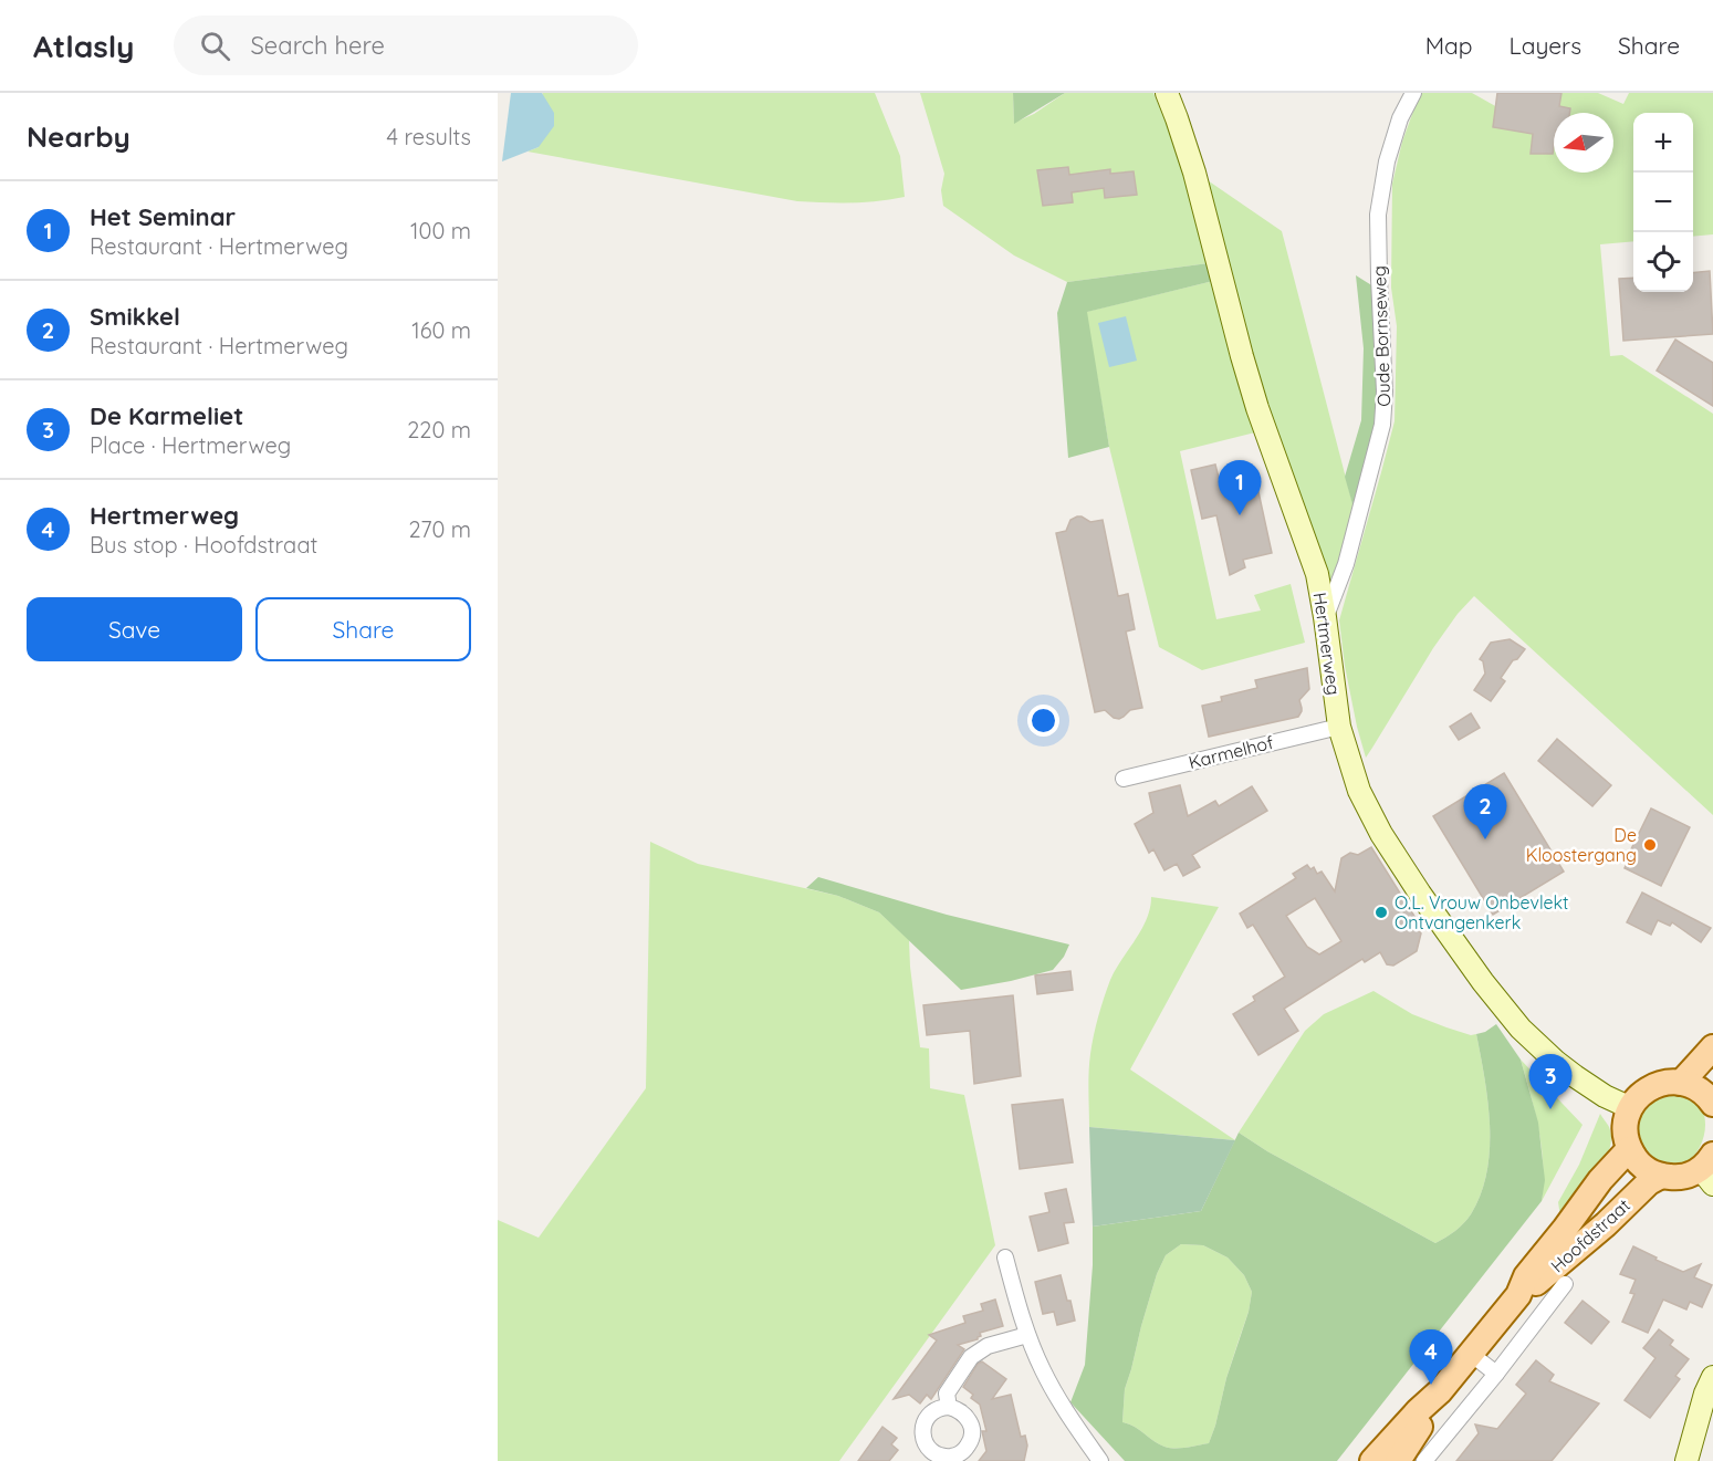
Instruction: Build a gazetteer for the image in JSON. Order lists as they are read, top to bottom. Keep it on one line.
{"streets":{"main road":["Hoofdstraat"],"street":["Oude Bornseweg","Hertmerweg","Karmelhof"]},"crossings":[["Oude Bornseweg","Hertmerweg"],["Hertmerweg","Karmelhof"]],"places":["De Kloostergang","O.L. Vrouw Onbevlekt Ontvangenkerk"],"north":"left","page":{"header":"Atlasly","search":"Search here","nav":["Map","Layers","Share"],"heading":["Nearby","4 results"],"map_buttons":["+","−"],"list":[{"mark":"1","name":"Het Seminar","note":"Restaurant · Hertmerweg","value":"100 m"},{"mark":"2","name":"Smikkel","note":"Restaurant · Hertmerweg","value":"160 m"},{"mark":"3","name":"De Karmeliet","note":"Place · Hertmerweg","value":"220 m"},{"mark":"4","name":"Hertmerweg","note":"Bus stop · Hoofdstraat","value":"270 m"}],"pins":["1","2","3","4"],"buttons":["Save","Share"]}}
